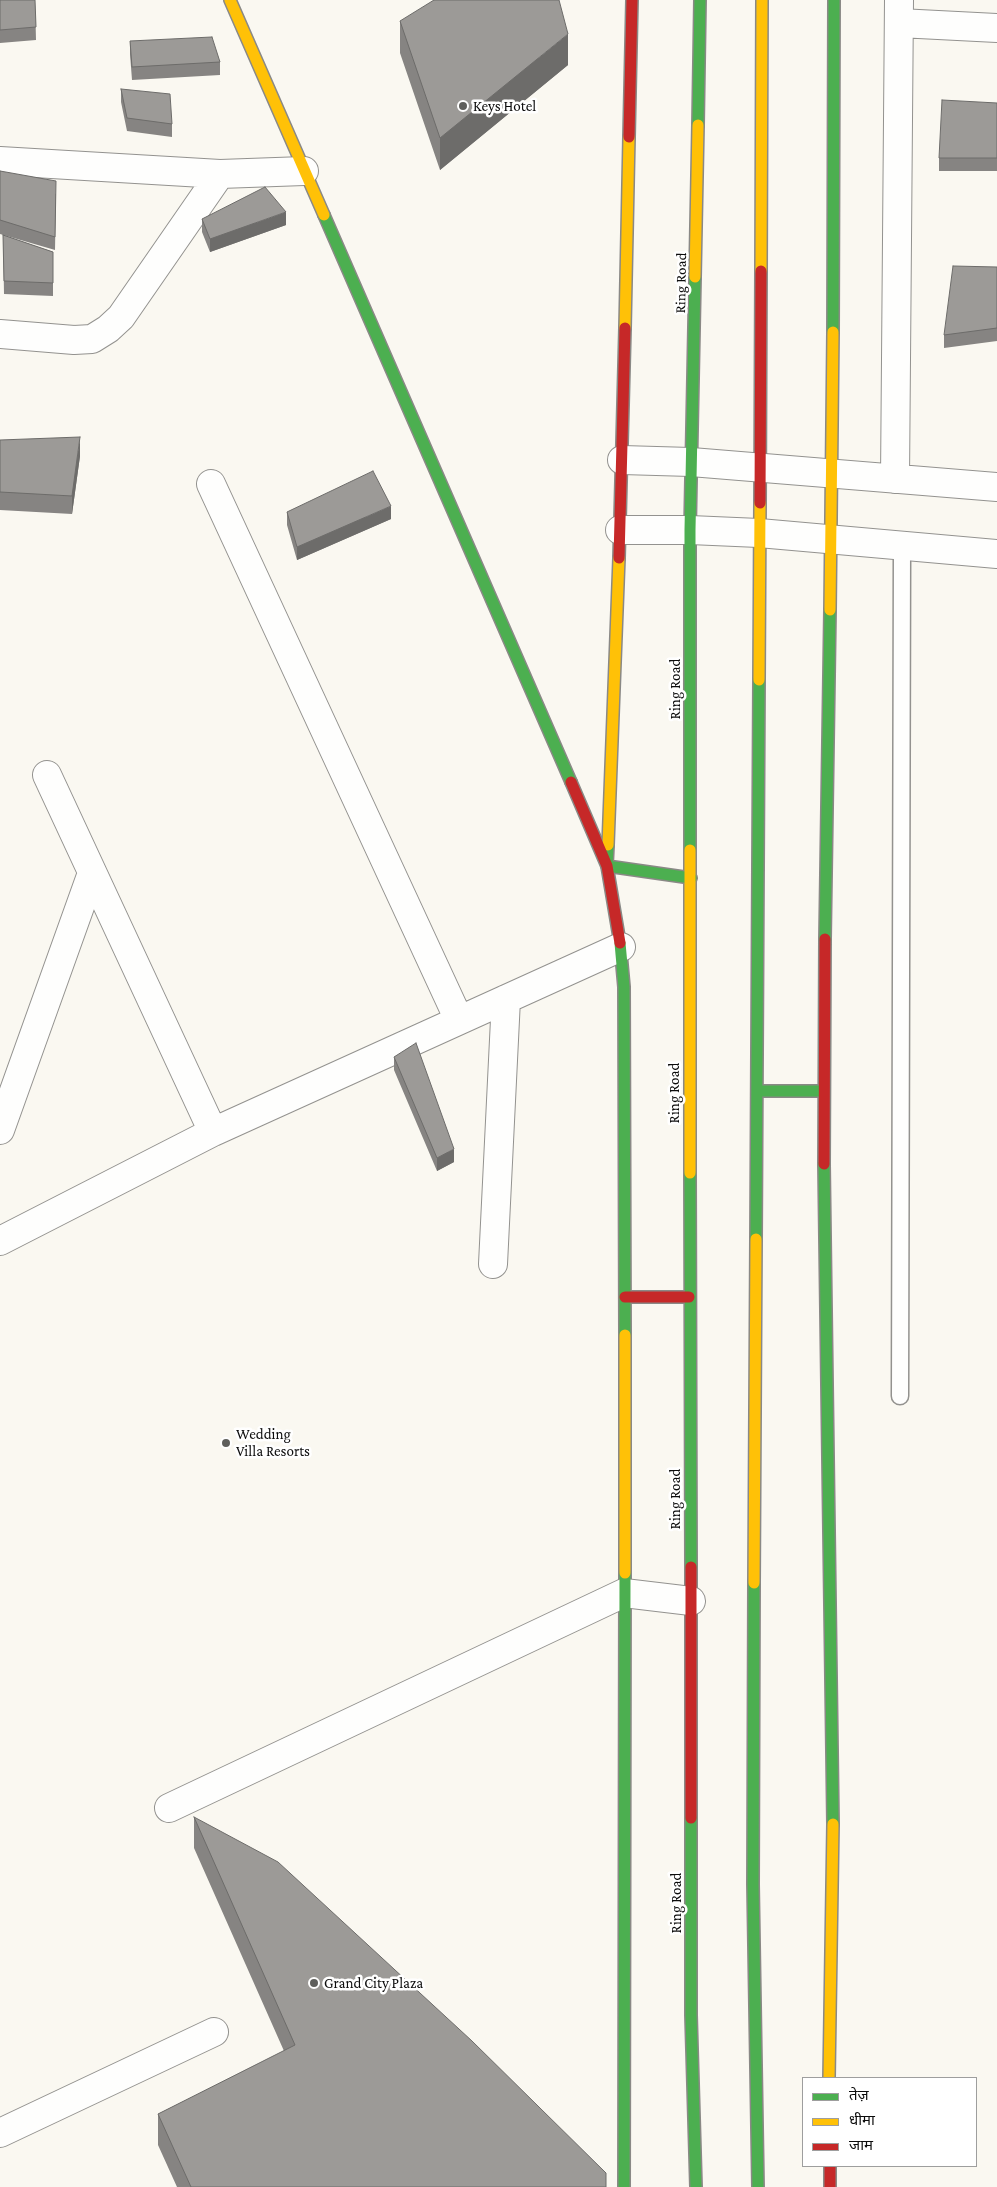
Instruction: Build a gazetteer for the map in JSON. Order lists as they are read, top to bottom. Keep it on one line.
{"streets":{"street":["Ring Road"]},"places":["Keys Hotel","Wedding Villa Resorts","Grand City Plaza"],"legend":["तेज़","धीमा","जाम"]}
